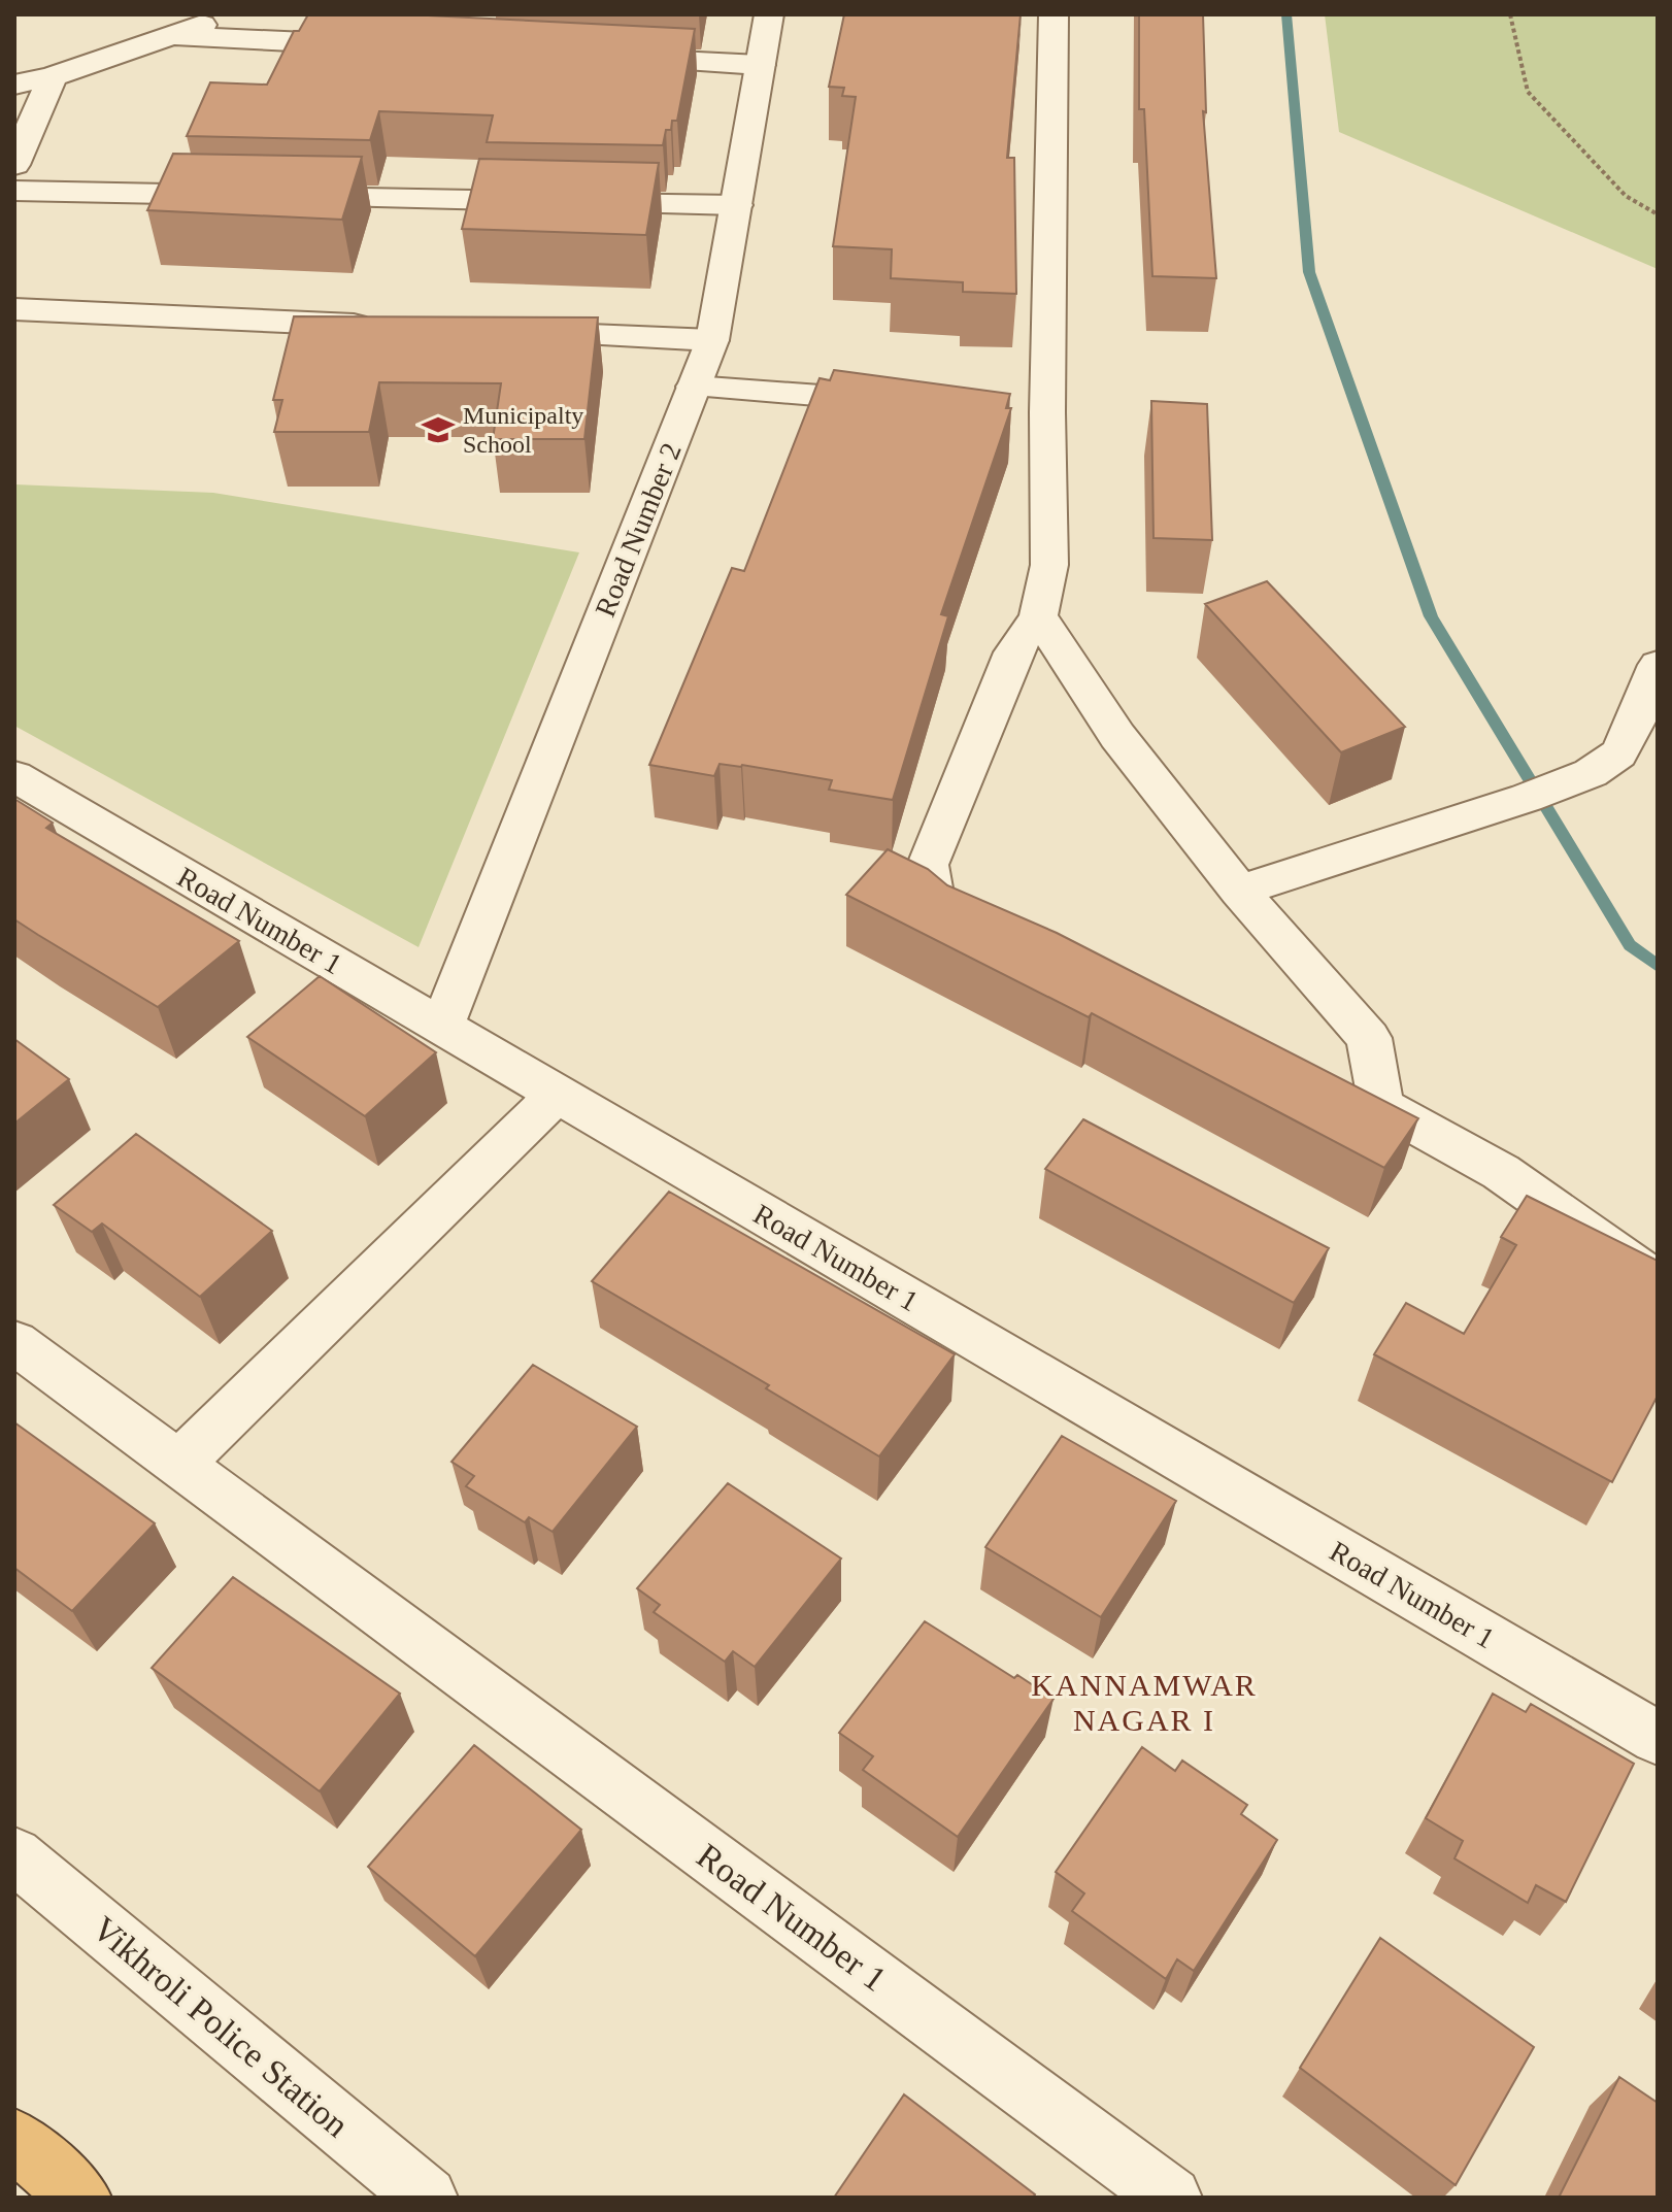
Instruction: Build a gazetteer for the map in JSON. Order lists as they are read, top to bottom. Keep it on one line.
{"streets":{"street":["Road Number 2","Road Number 1","Vikhroli Police Station"]},"crossings":[["Road Number 2","Road Number 1"]],"districts":["KANNAMWAR NAGAR I"],"places":{"school or university":["Municipalty School"]}}
